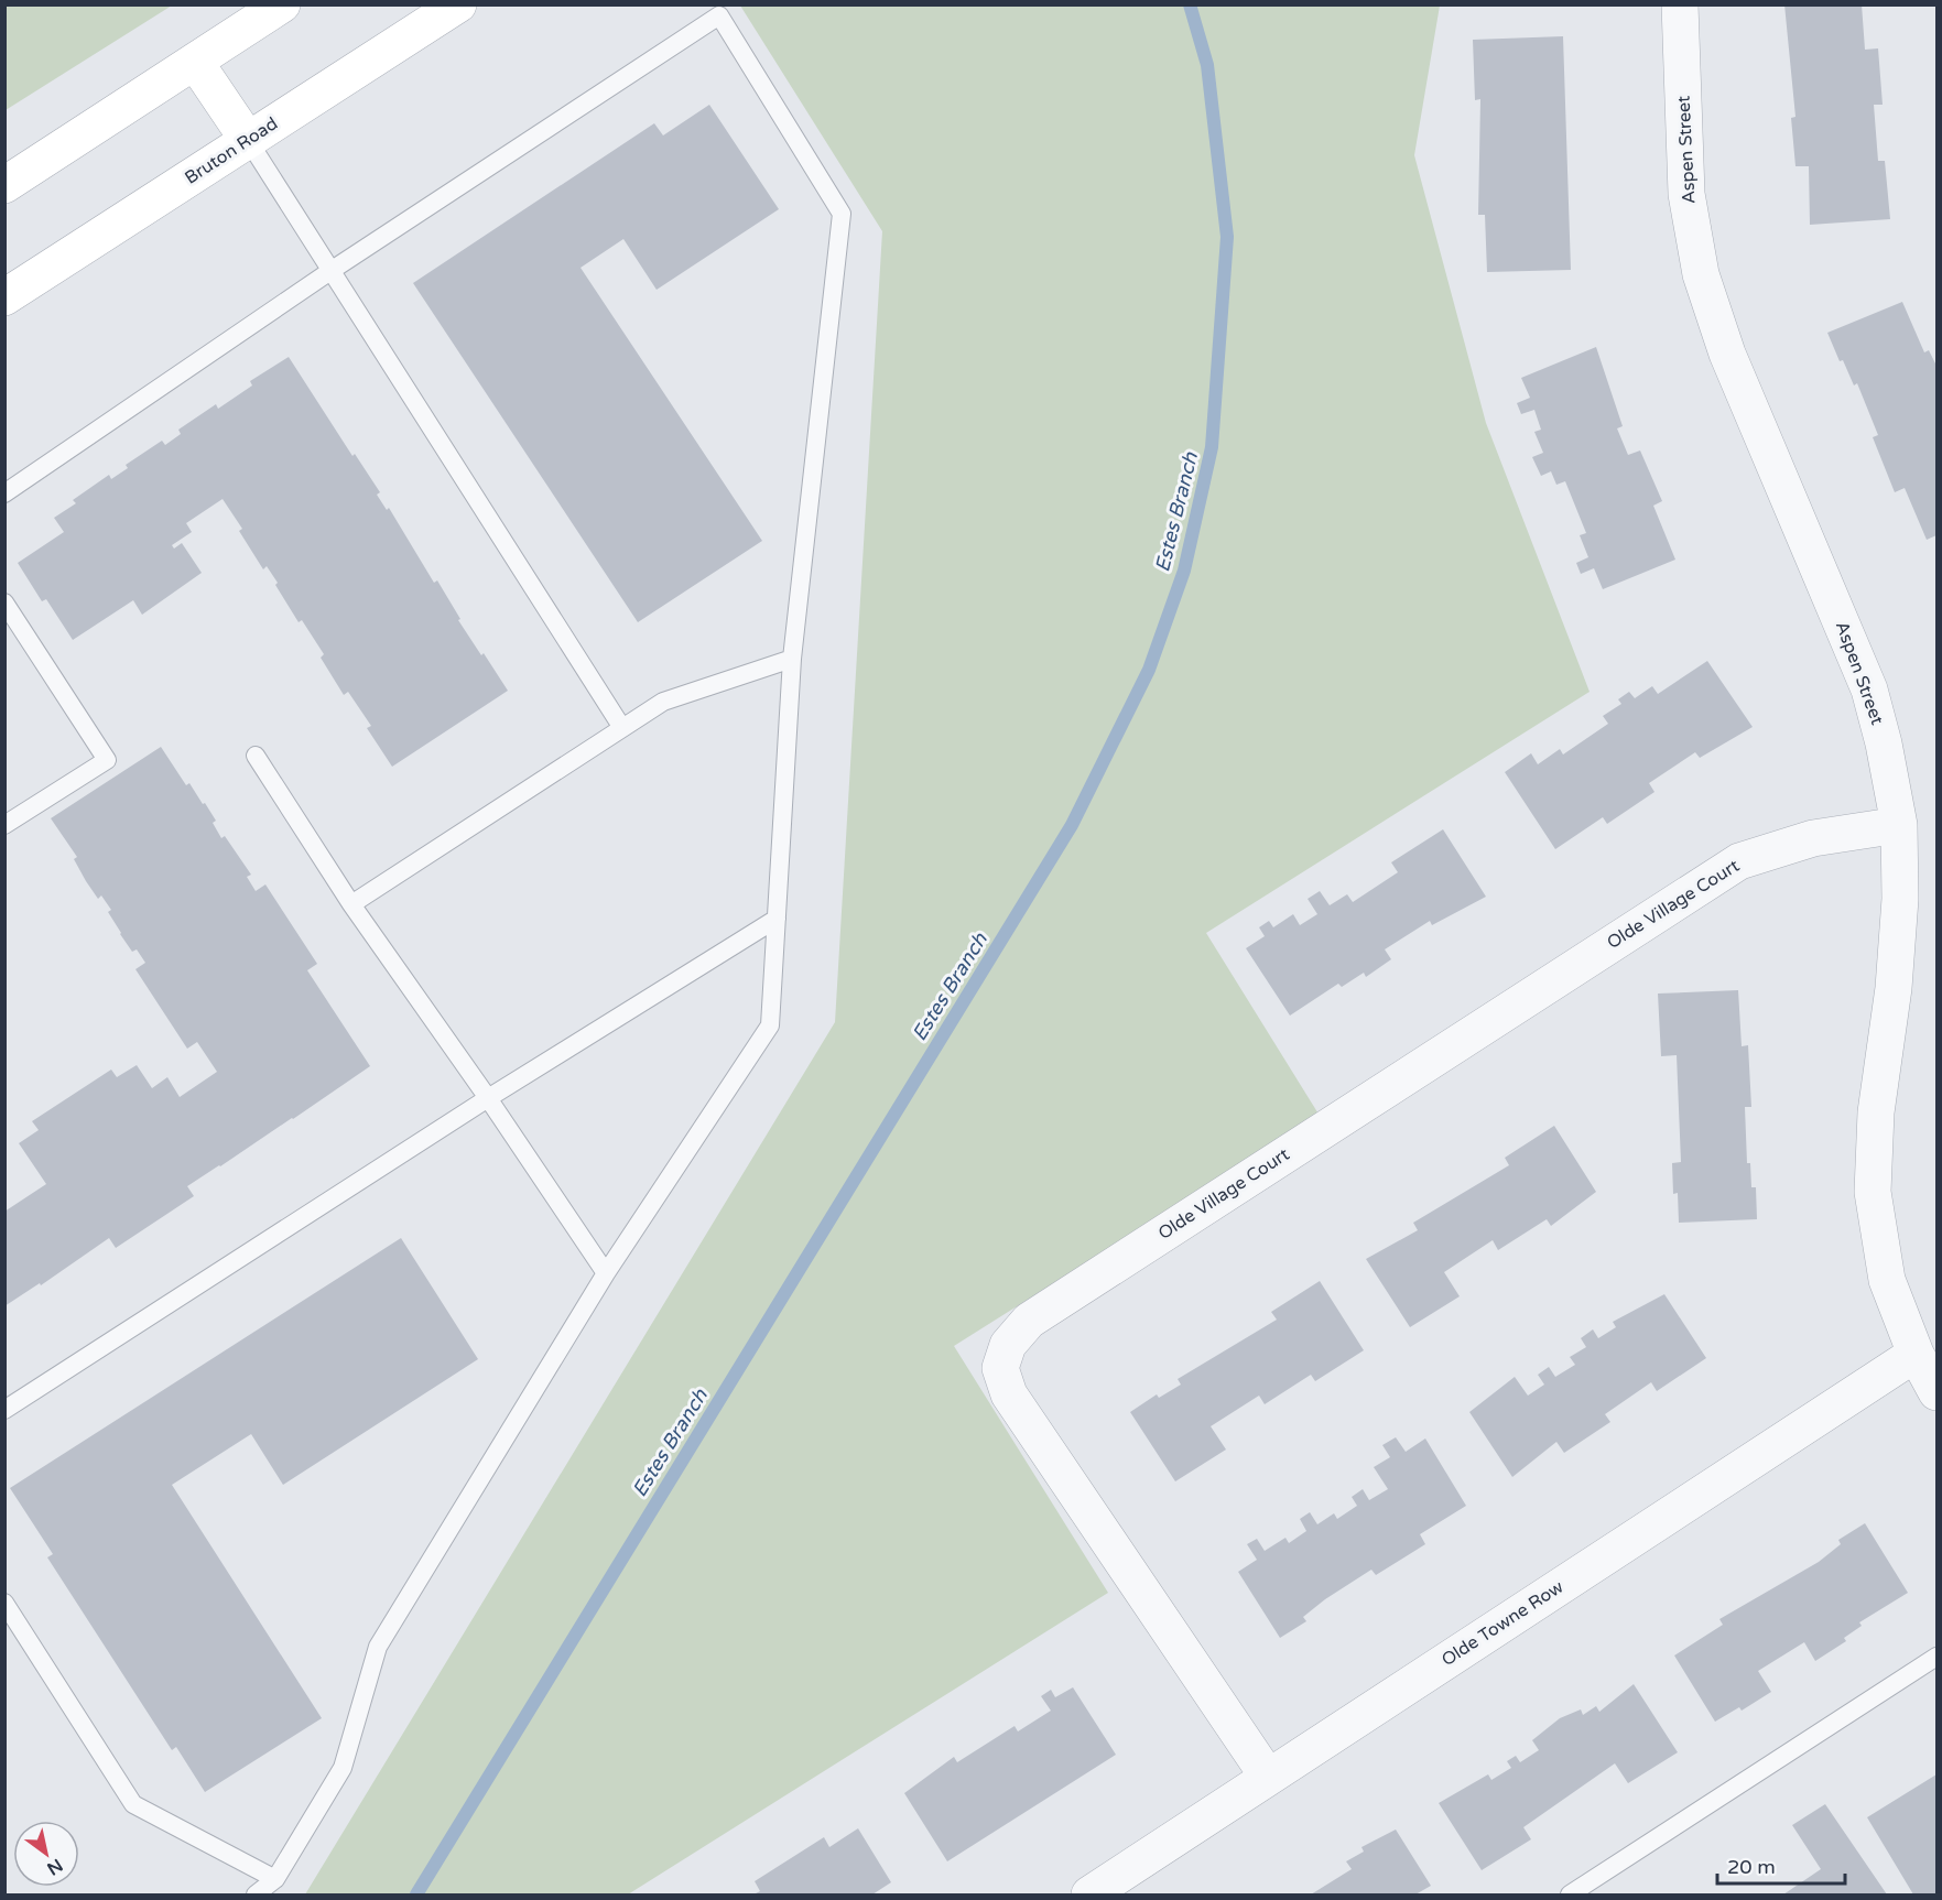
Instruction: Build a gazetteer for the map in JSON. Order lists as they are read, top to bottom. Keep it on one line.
{"streets":{"main road":["Bruton Road"],"street":["Aspen Street","Olde Village Court","Olde Towne Row"]},"crossings":[["Aspen Street","Olde Village Court"],["Aspen Street","Olde Towne Row"],["Olde Village Court","Olde Towne Row"]],"water":["Estes Branch"],"scale_bar":"20 m","north":"bottom right"}
